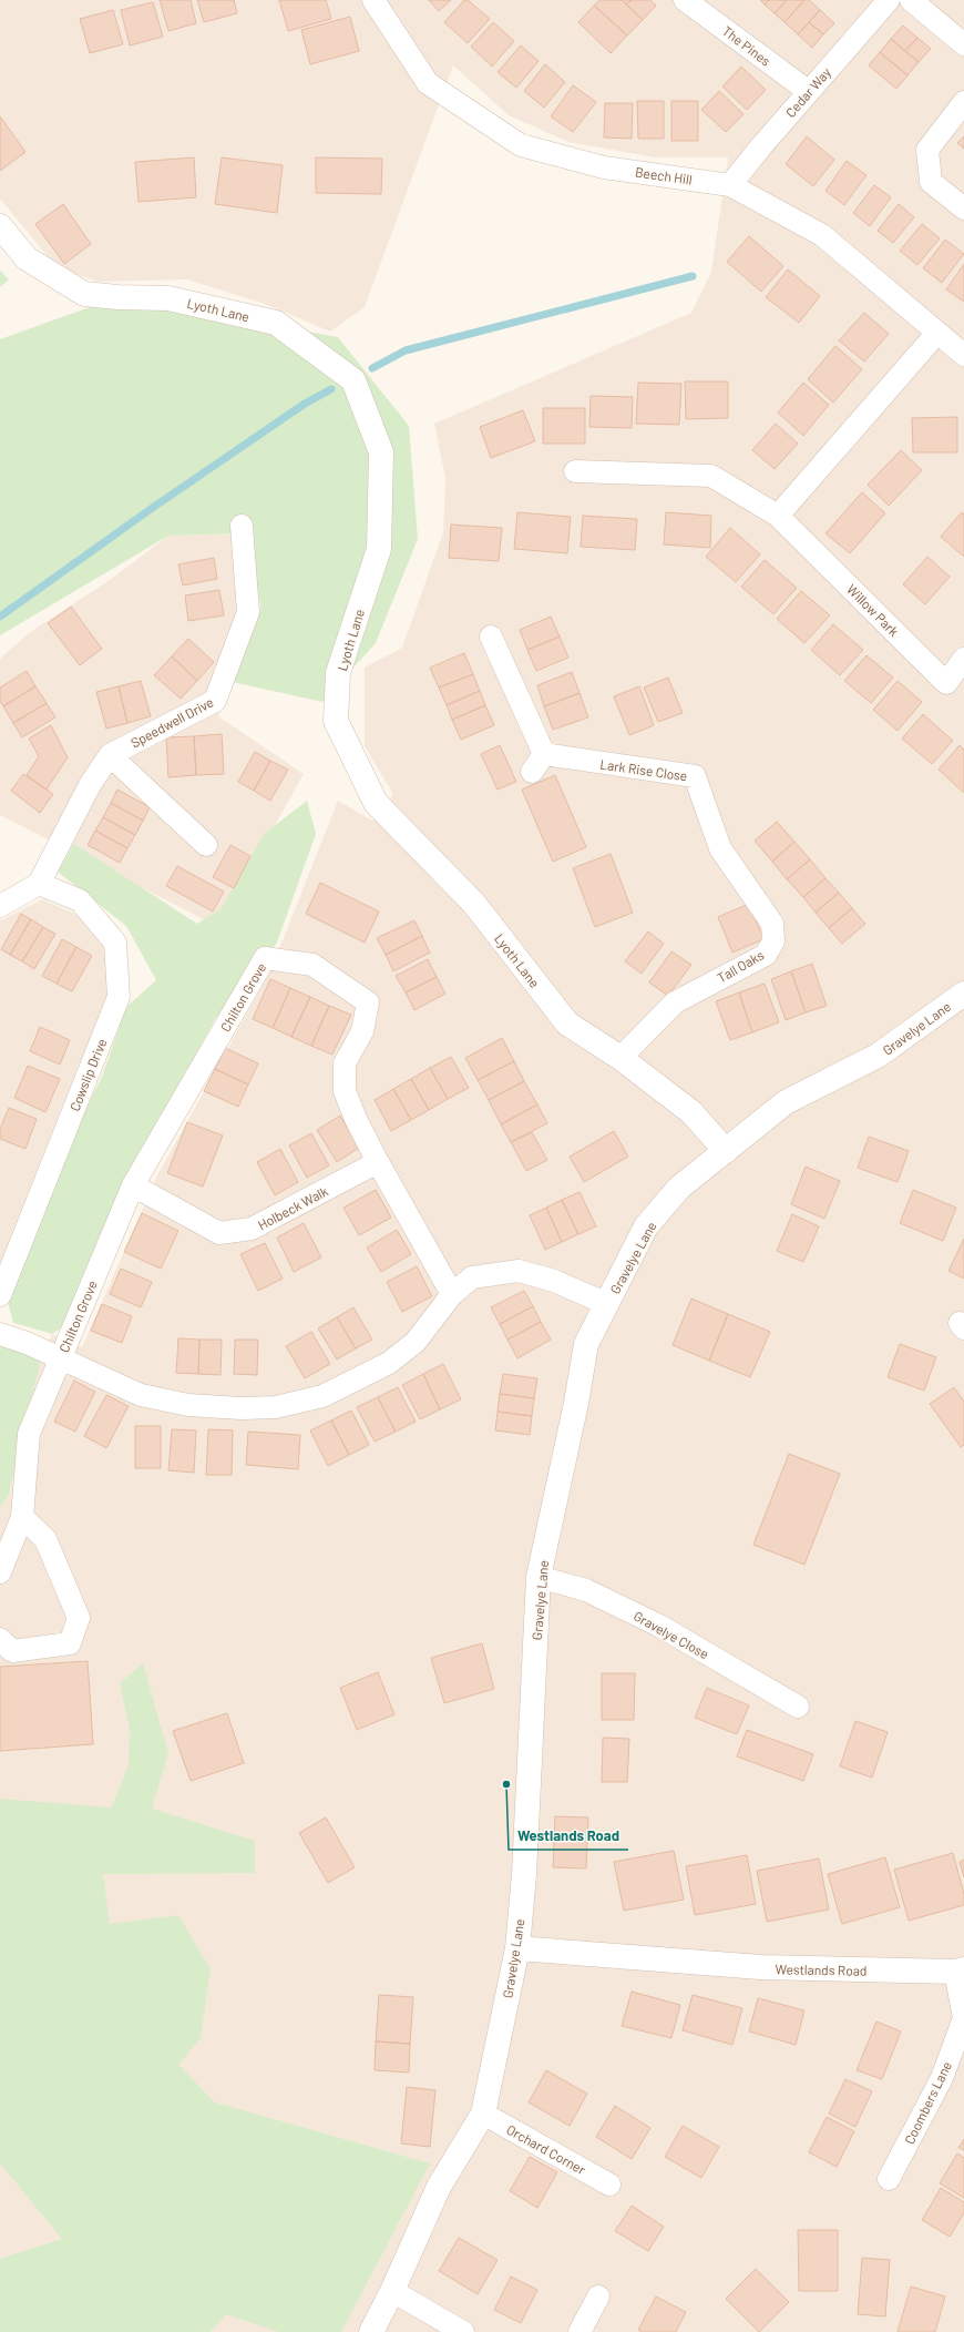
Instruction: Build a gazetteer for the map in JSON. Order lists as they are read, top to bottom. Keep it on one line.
{"streets":{"street":["The Pines","Cedar Way","Beech Hill","Lyoth Lane","Willow Park","Speedwell Drive","Lark Rise Close","Tall Oaks","Chilton Grove","Gravelye Lane","Cowslip Drive","Holbeck Walk","Gravelye Close","Westlands Road","Coombers Lane","Orchard Corner"]},"crossings":[["The Pines","Cedar Way"],["Cedar Way","Beech Hill"],["Lyoth Lane","Tall Oaks"],["Lyoth Lane","Gravelye Lane"],["Speedwell Drive","Cowslip Drive"],["Lark Rise Close","Tall Oaks"],["Chilton Grove","Holbeck Walk"],["Gravelye Lane","Gravelye Close"],["Gravelye Lane","Westlands Road"],["Gravelye Lane","Orchard Corner"],["Westlands Road","Coombers Lane"]],"places":["Westlands Road"]}
